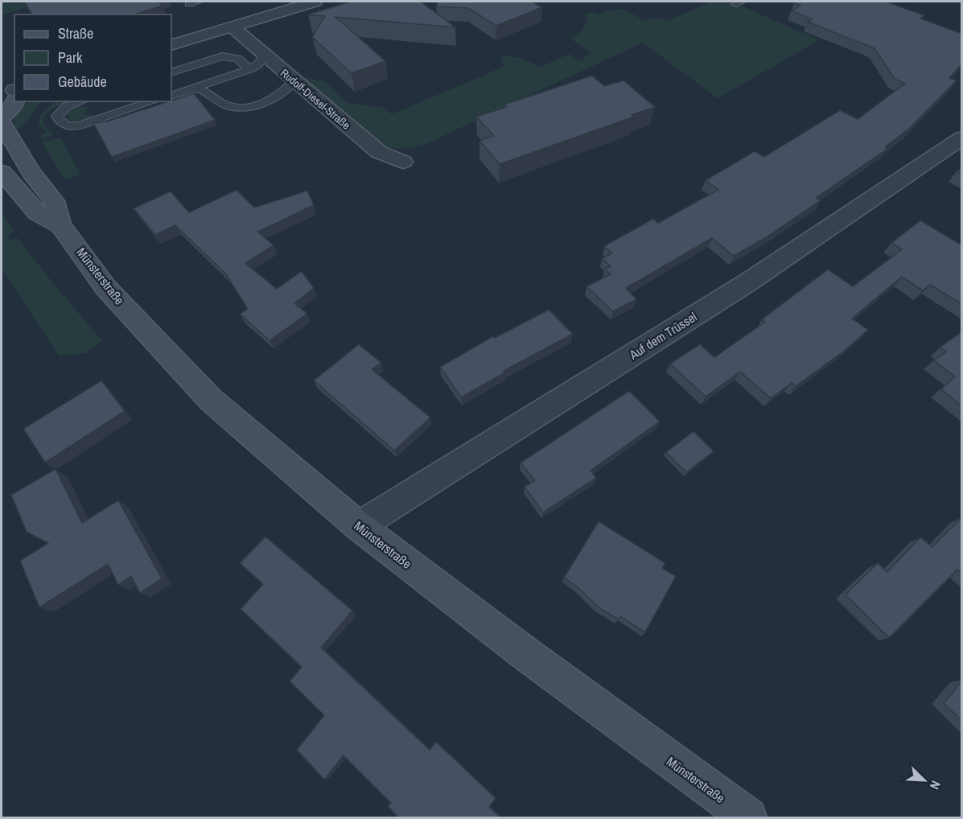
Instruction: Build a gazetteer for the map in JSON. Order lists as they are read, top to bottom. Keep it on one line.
{"streets":{"main road":["Münsterstraße"],"street":["Rudolf-Diesel-Straße","Auf dem Trüssel"]},"crossings":[["Münsterstraße","Auf dem Trüssel"]],"legend":["Straße","Park","Gebäude"],"north":"bottom right"}
